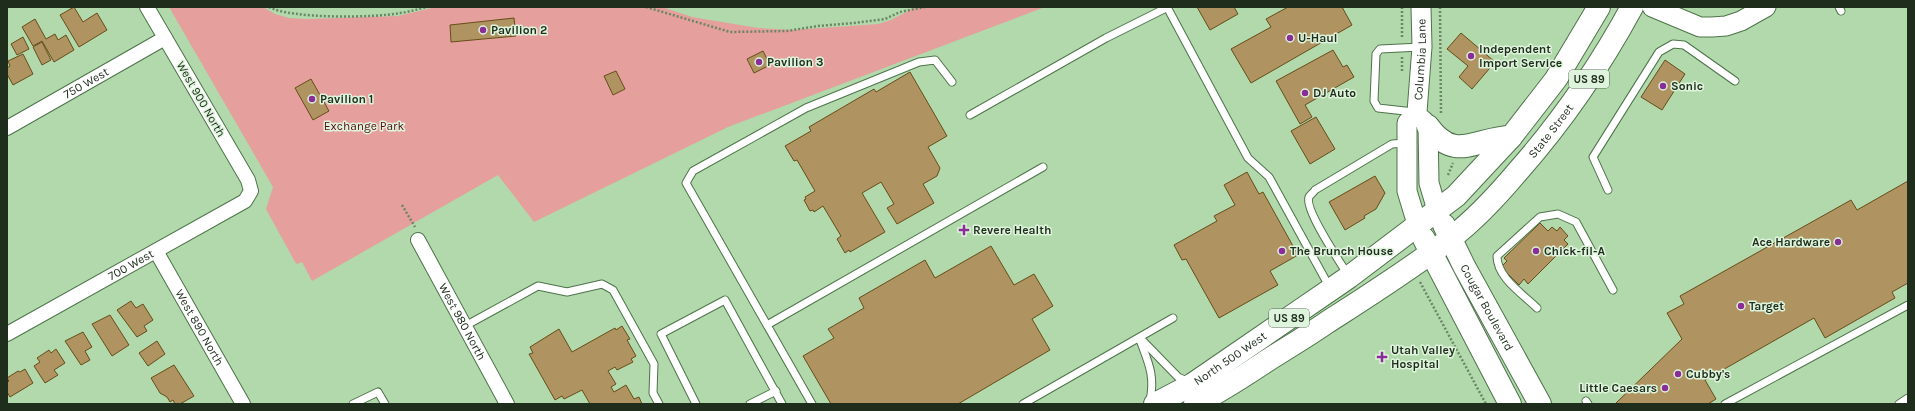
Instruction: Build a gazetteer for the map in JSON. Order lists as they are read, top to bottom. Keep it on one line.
{"streets":{"main road":["Columbia Lane","US 89","State Street","Cougar Boulevard","North 500 West"],"street":["750 West","West 900 North","700 West","West 980 North","West 890 North"]},"crossings":[["Columbia Lane","US 89"],["Columbia Lane","Cougar Boulevard"],["Columbia Lane","North 500 West"],["US 89","State Street"],["US 89","Cougar Boulevard"],["US 89","North 500 West"],["750 West","West 900 North"],["West 900 North","700 West"],["State Street","Cougar Boulevard"],["700 West","West 890 North"],["Cougar Boulevard","North 500 West"]],"parks":["Exchange Park"],"places":{"other":["Pavilion 2","U-Haul","Independent Import Service","Pavilion 3","Sonic","DJ Auto","Pavilion 1","Ace Hardware","The Brunch House","Chick-fil-A","Target","Cubby's","Little Caesars"],"health":["Revere Health","Utah Valley Hospital"]}}
